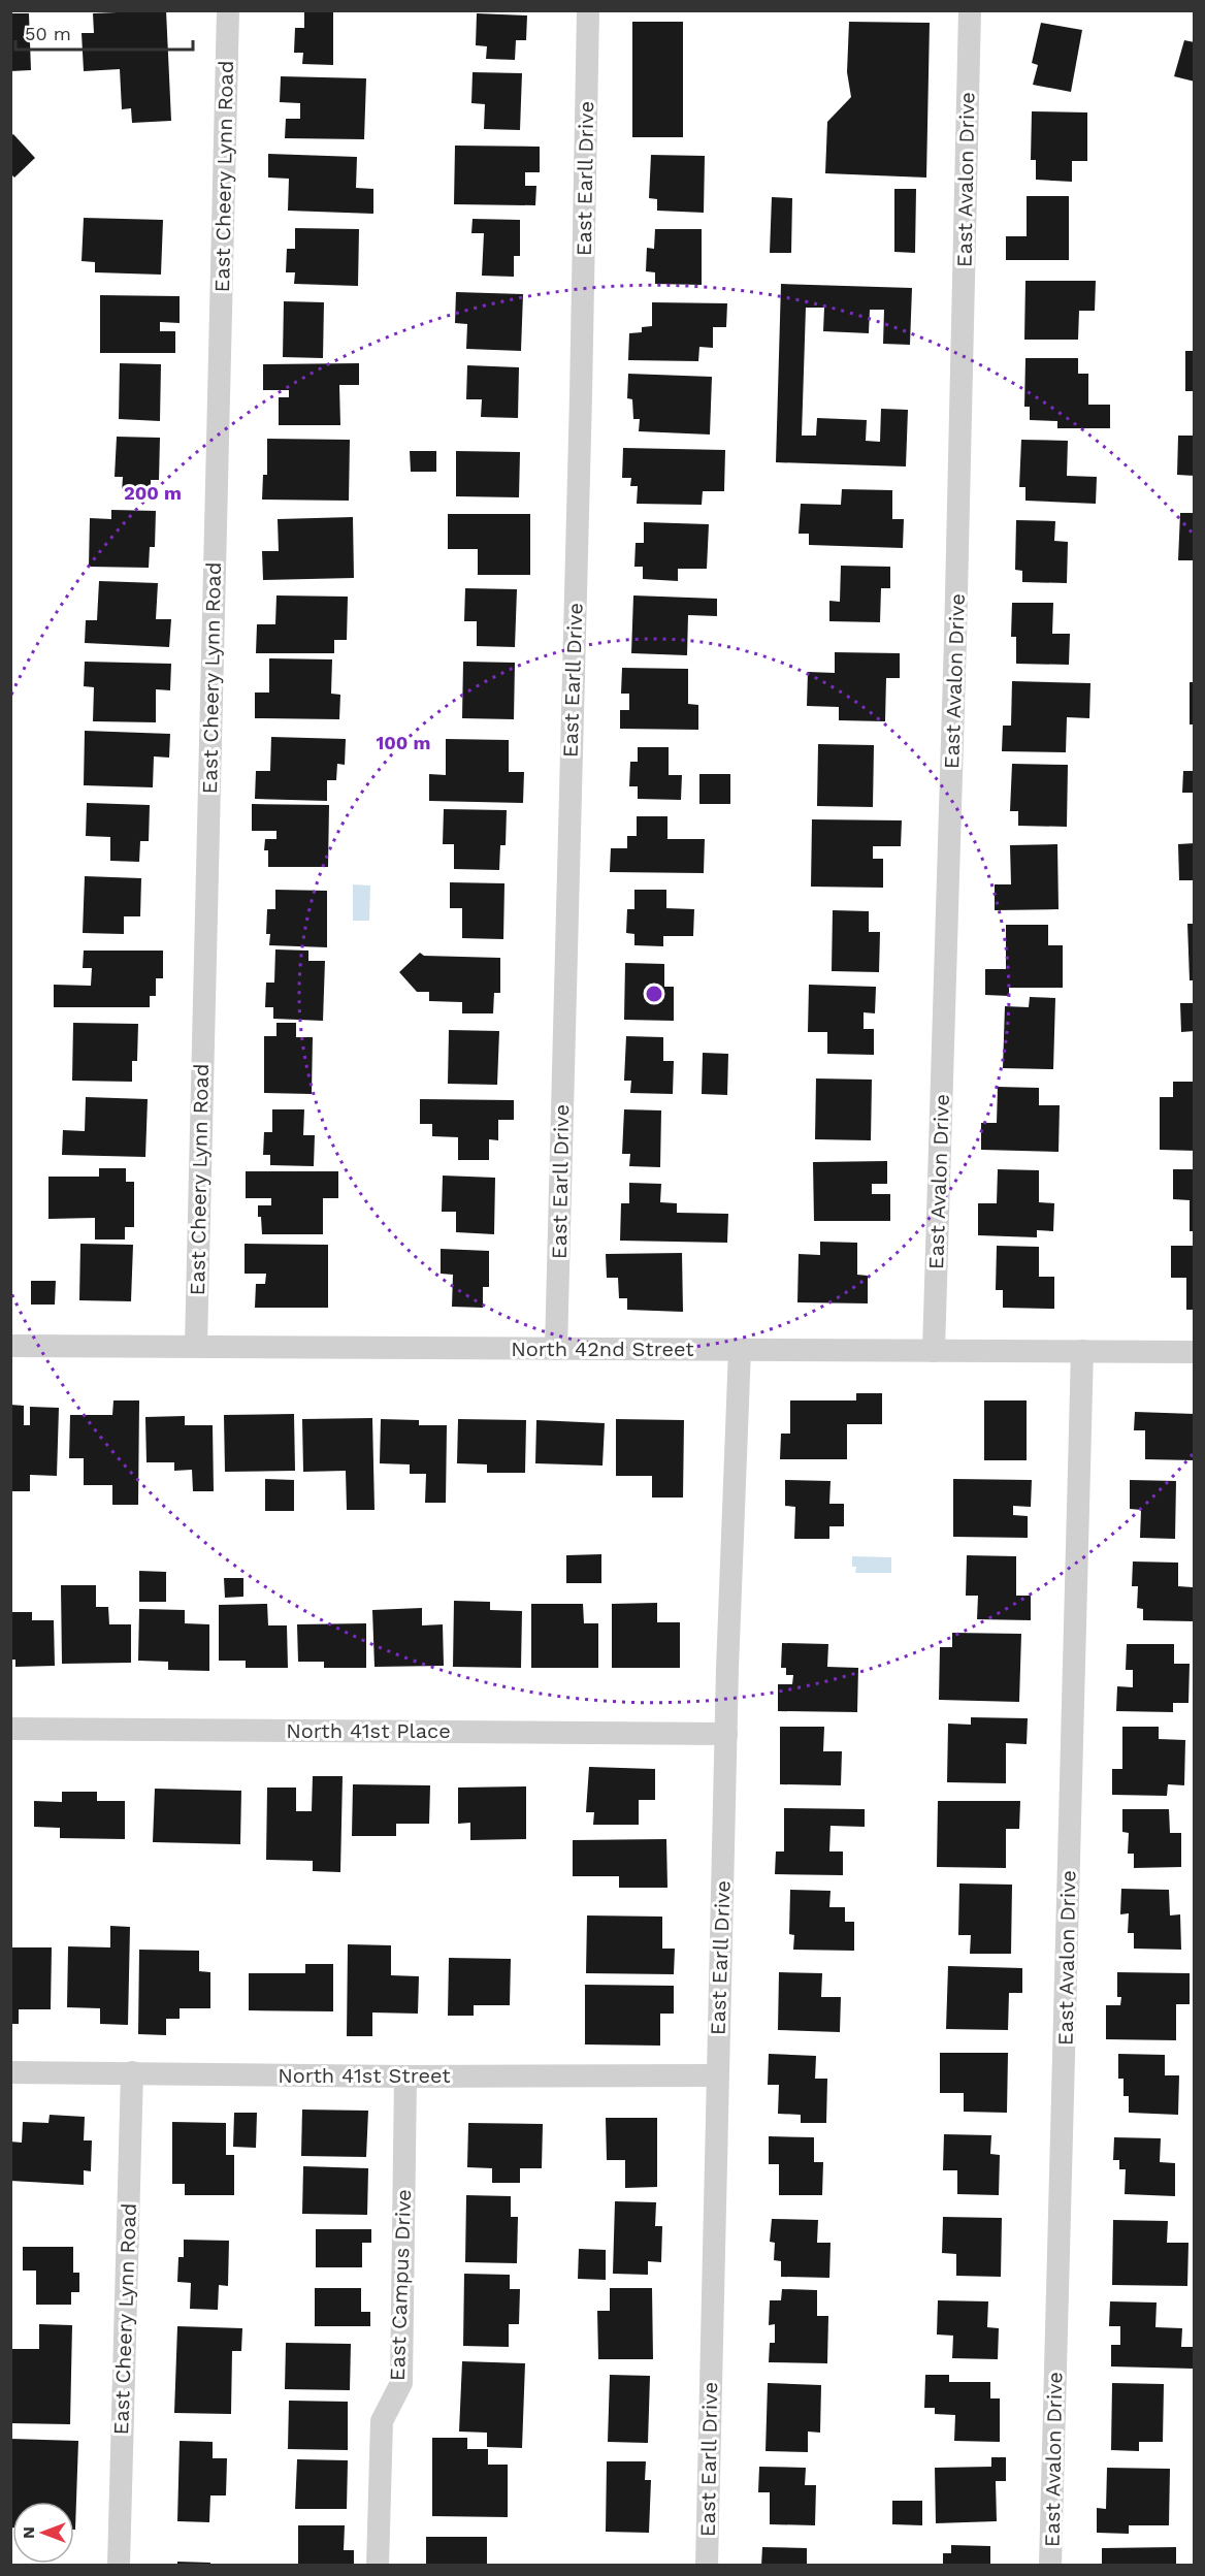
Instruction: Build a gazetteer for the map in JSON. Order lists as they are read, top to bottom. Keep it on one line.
{"streets":{"street":["East Cheery Lynn Road","East Earll Drive","East Avalon Drive","North 42nd Street","North 41st Place","North 41st Street","East Campus Drive"]},"crossings":[["East Cheery Lynn Road","North 42nd Street"],["East Cheery Lynn Road","North 41st Street"],["East Earll Drive","North 42nd Street"],["East Earll Drive","North 41st Place"],["East Earll Drive","North 41st Street"],["East Avalon Drive","North 42nd Street"],["North 41st Street","East Campus Drive"]],"scale_bar":"50 m","north":"left","rings":["200 m","100 m"]}
